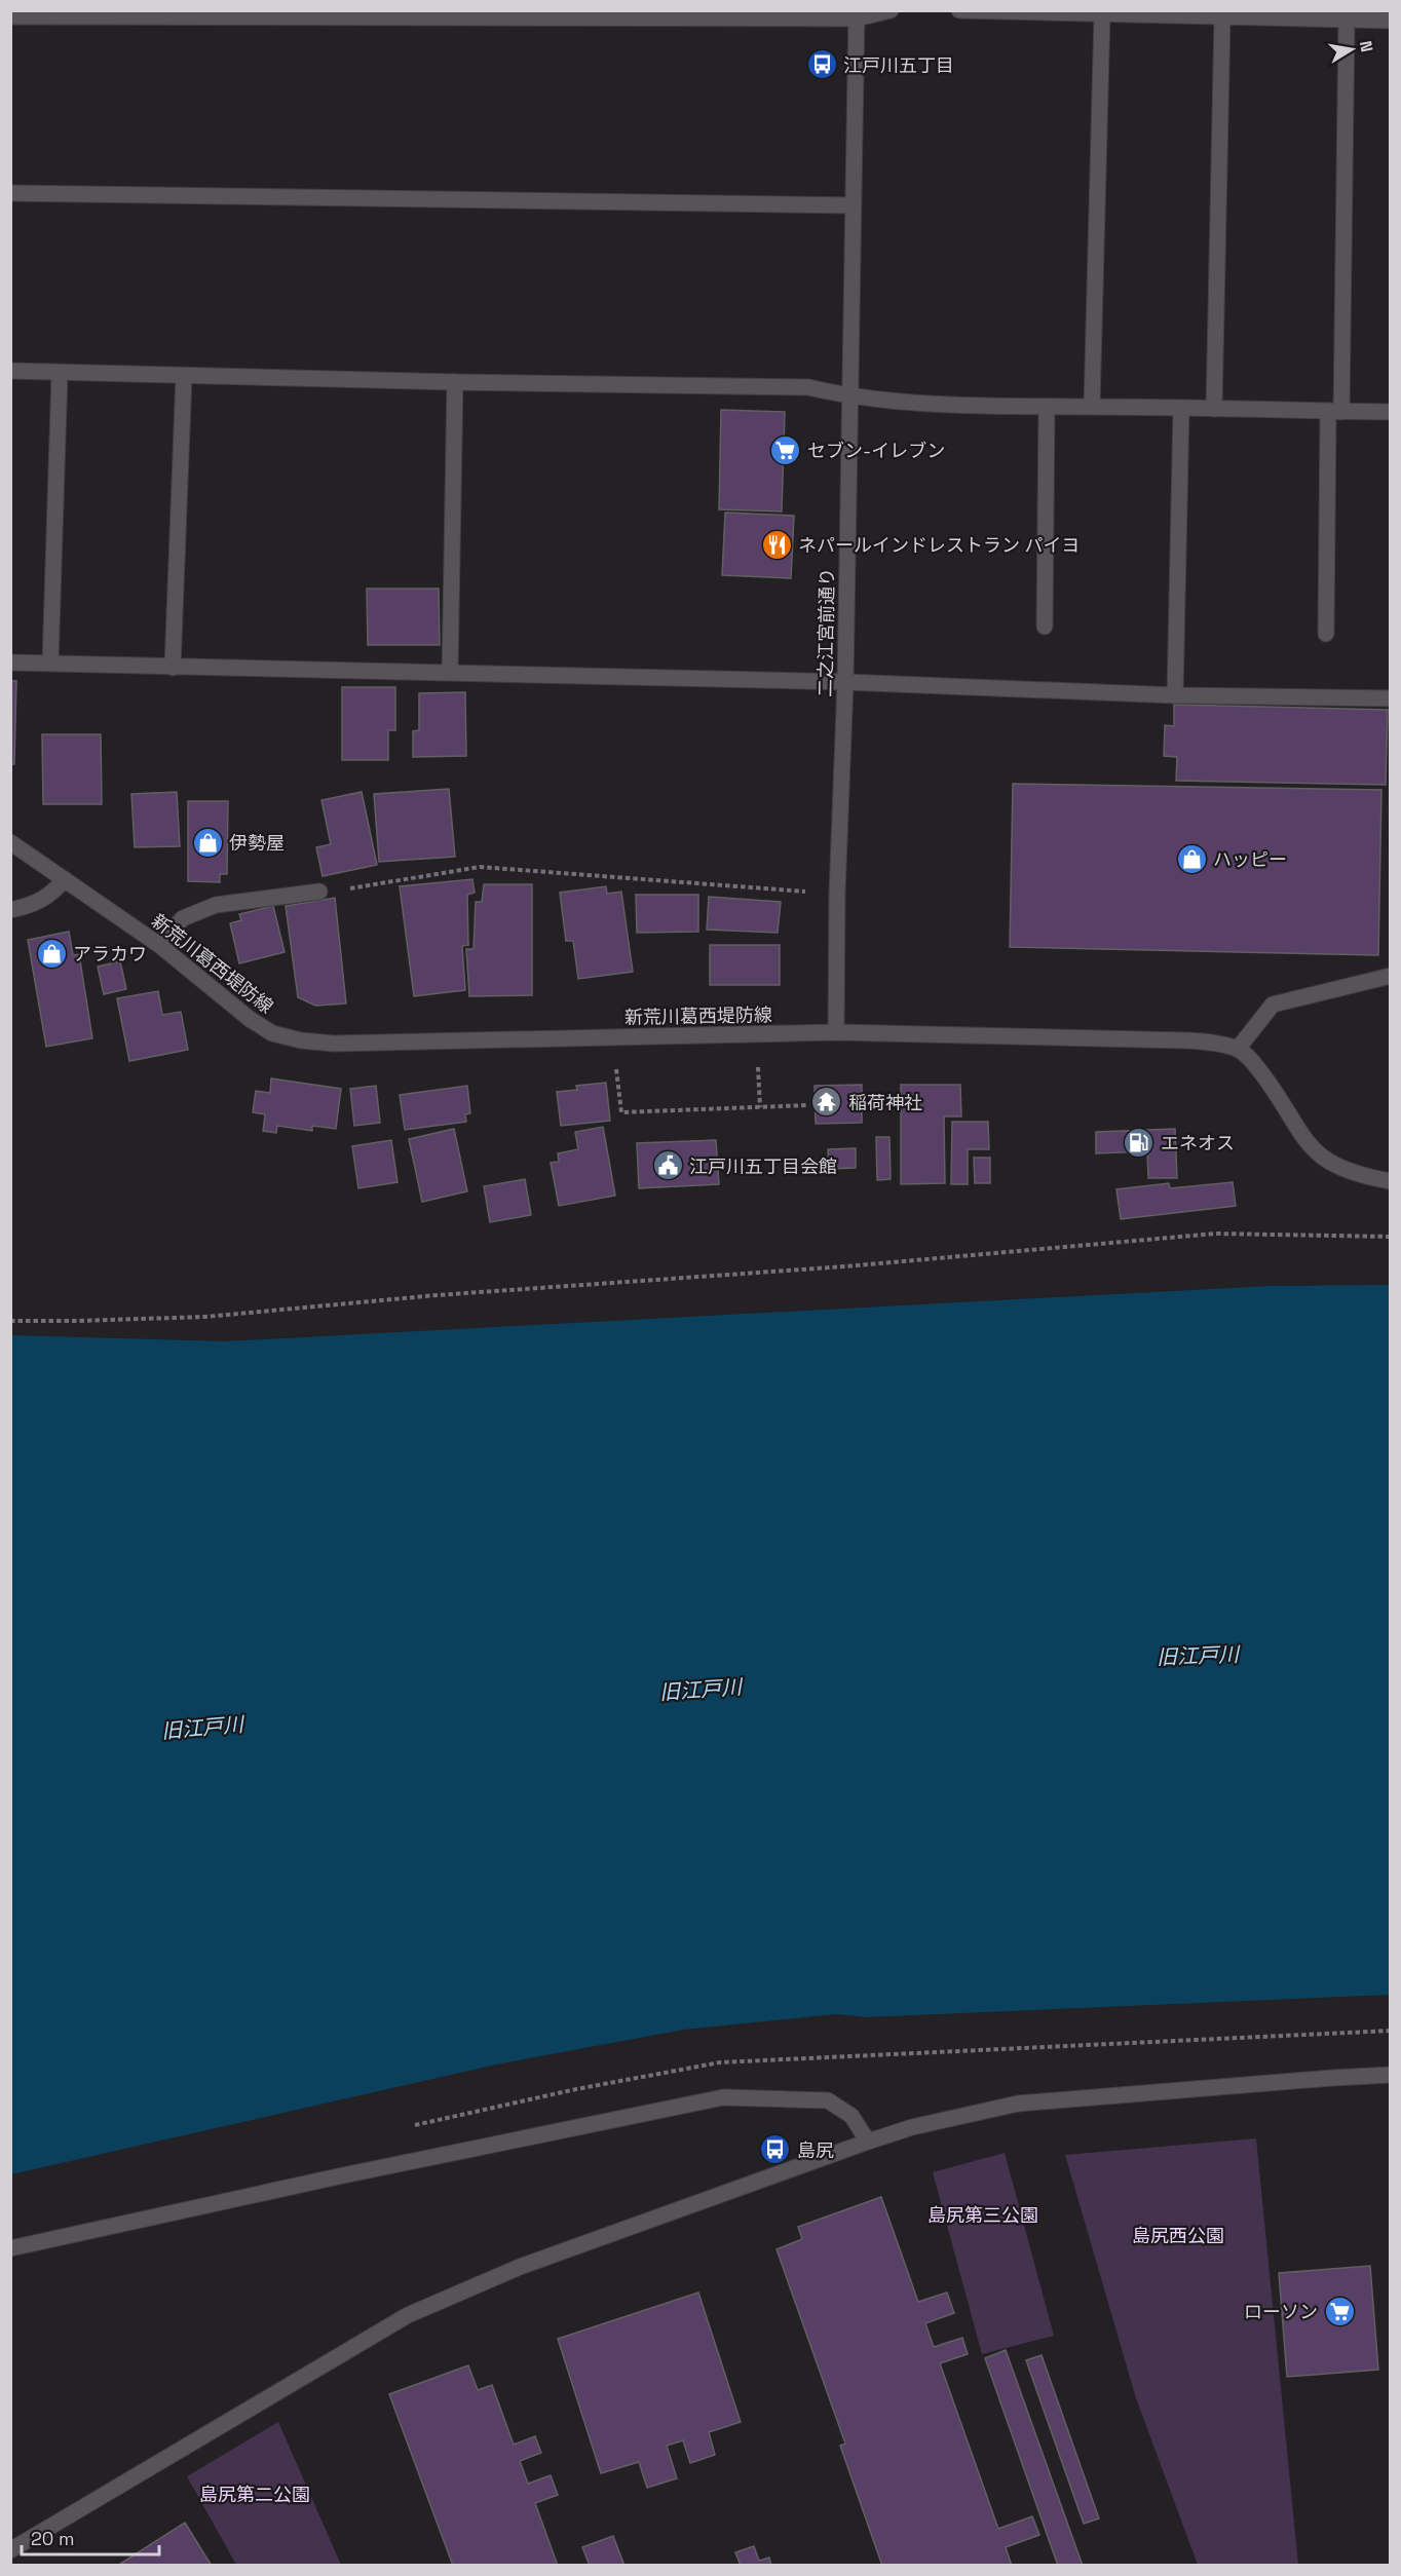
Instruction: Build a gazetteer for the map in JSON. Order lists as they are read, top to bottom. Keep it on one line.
{"streets":{"street":["二之江宮前通り","新荒川葛西堤防線"]},"crossings":[["二之江宮前通り","新荒川葛西堤防線"]],"water":["旧江戸川"],"parks":["島尻第三公園","島尻西公園","島尻第二公園"],"places":{"bus stop":["江戸川五丁目","島尻"],"supermarket":["セブン-イレブン","ローソン"],"restaurant":["ネパールインドレストラン パイヨ"],"shop":["伊勢屋","ハッピー","アラカワ"],"temple":["稲荷神社"],"fuel station":["エネオス"],"public building":["江戸川五丁目会館"]},"scale_bar":"20 m","north":"right"}
